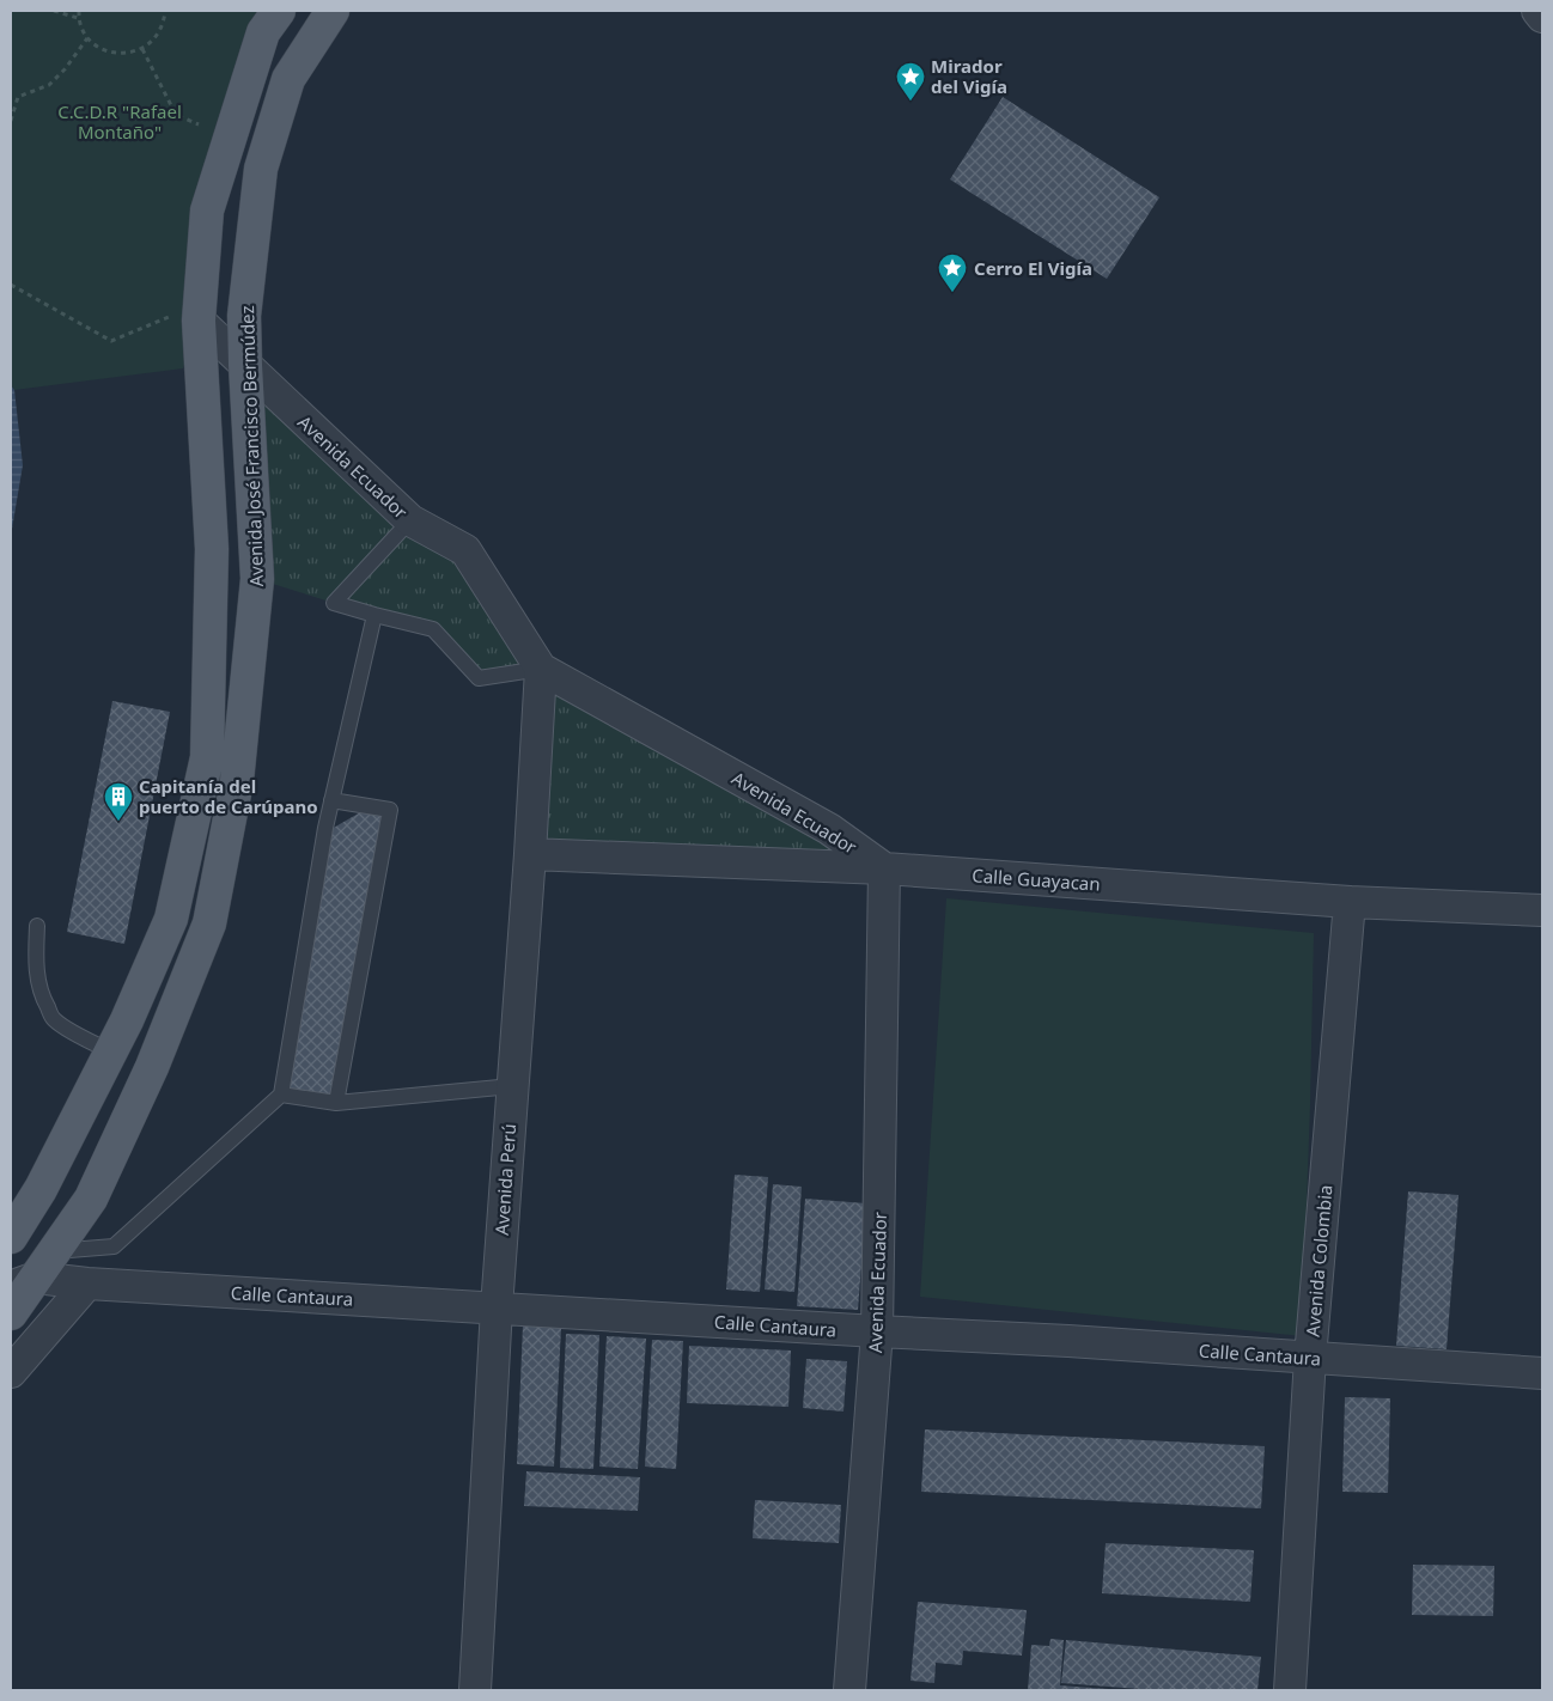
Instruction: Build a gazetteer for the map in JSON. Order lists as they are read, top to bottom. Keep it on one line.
{"streets":{"main road":["Avenida José Francisco Bermúdez"],"street":["Avenida Ecuador","Calle Guayacan","Avenida Perú","Avenida Colombia","Calle Cantaura"]},"crossings":[["Avenida José Francisco Bermúdez","Avenida Ecuador"],["Avenida José Francisco Bermúdez","Calle Cantaura"],["Avenida Ecuador","Calle Guayacan"],["Avenida Ecuador","Avenida Perú"],["Avenida Ecuador","Calle Cantaura"],["Calle Guayacan","Avenida Perú"],["Calle Guayacan","Avenida Colombia"],["Avenida Perú","Calle Cantaura"],["Avenida Colombia","Calle Cantaura"]],"parks":["C.C.D.R \"Rafael Montaño\""],"places":{"place":["Mirador del Vigía","Cerro El Vigía"],"building":["Capitanía del puerto de Carúpano"]}}
